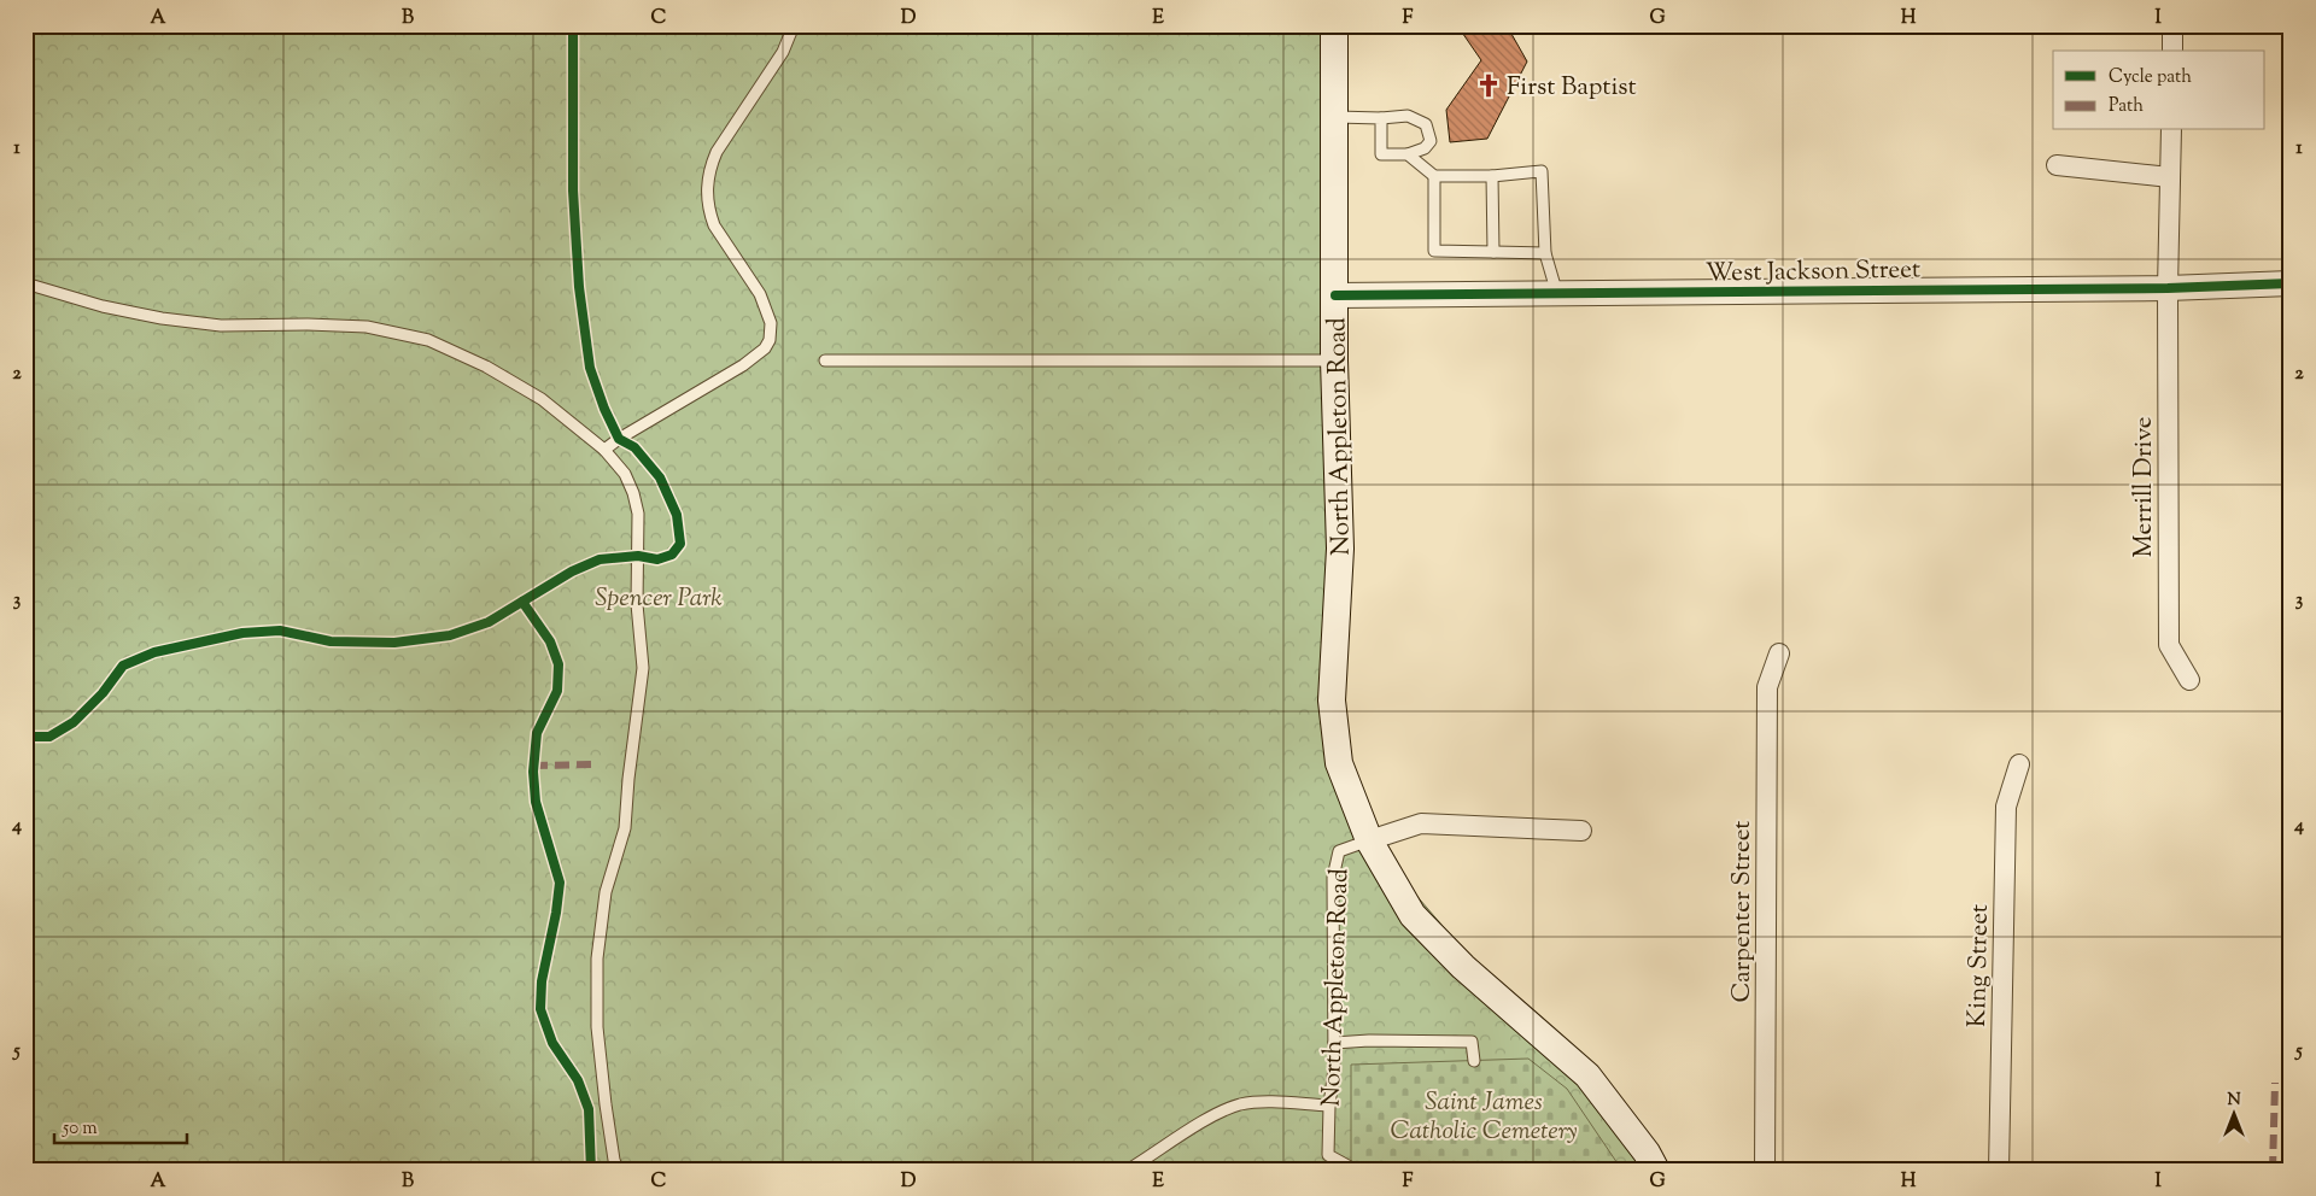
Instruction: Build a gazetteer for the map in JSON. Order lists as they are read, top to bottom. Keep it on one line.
{"streets":{"main road":["North Appleton Road"],"street":["West Jackson Street","Merrill Drive","Carpenter Street","King Street"]},"crossings":[["West Jackson Street","North Appleton Road"],["West Jackson Street","Merrill Drive"]],"parks":["Spencer Park","Saint James Catholic Cemetery"],"places":{"church":["First Baptist"]},"legend":["Cycle path","Path"],"scale_bar":"50 m","north":"top","grid":{"columns":["A","B","C","D","E","F","G","H","I"],"rows":["1","2","3","4","5"]}}
